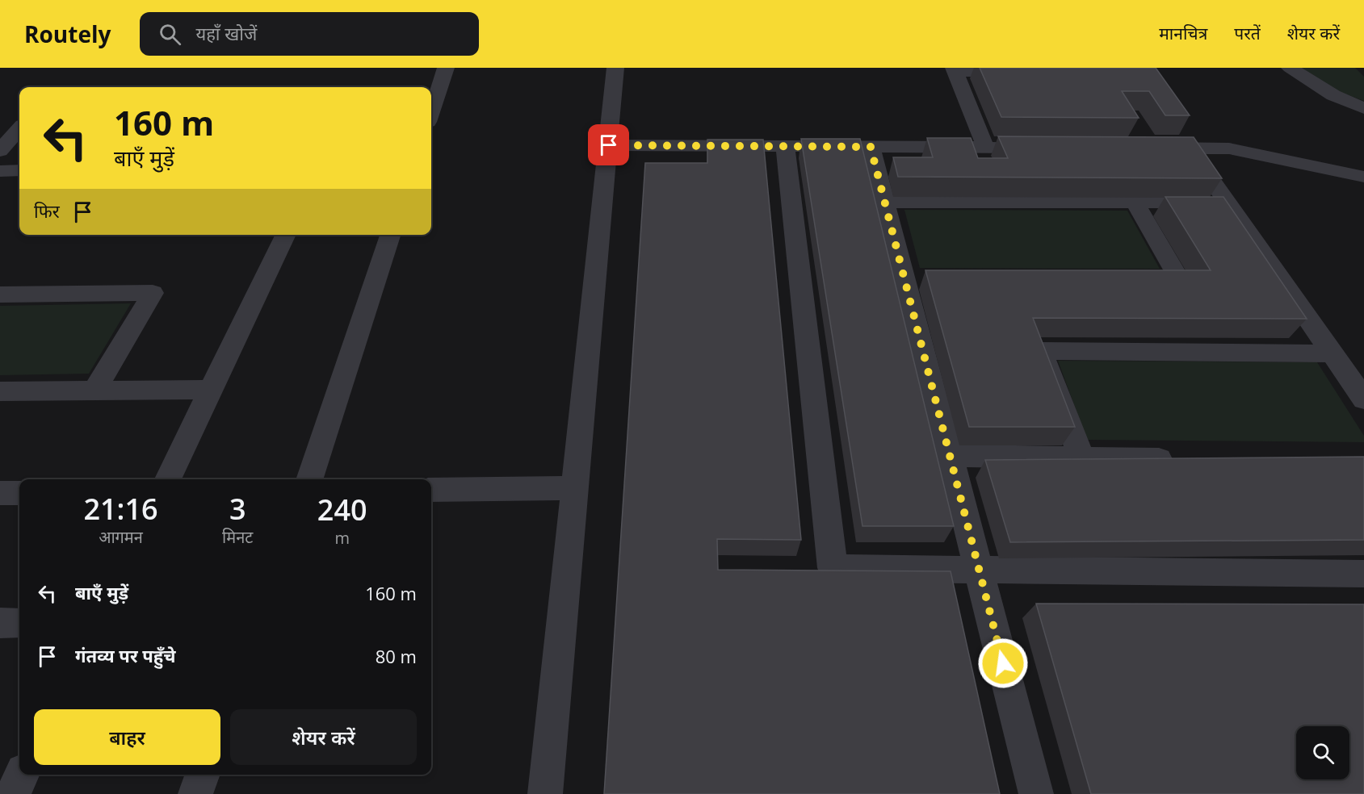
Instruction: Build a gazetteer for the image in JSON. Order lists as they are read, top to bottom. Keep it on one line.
{"page":{"header":"Routely","search":"यहाँ खोजें","nav":["मानचित्र","परतें","शेयर करें"],"turn":["160 m","बाएँ मुड़ें"],"then":"फिर","eta":["21:16","आगमन","3","मिनट","240","m"],"list":[{"name":"बाएँ मुड़ें","value":"160 m"},{"name":"गंतव्य पर पहुँचे","value":"80 m"}],"buttons":["बाहर","शेयर करें"]}}
